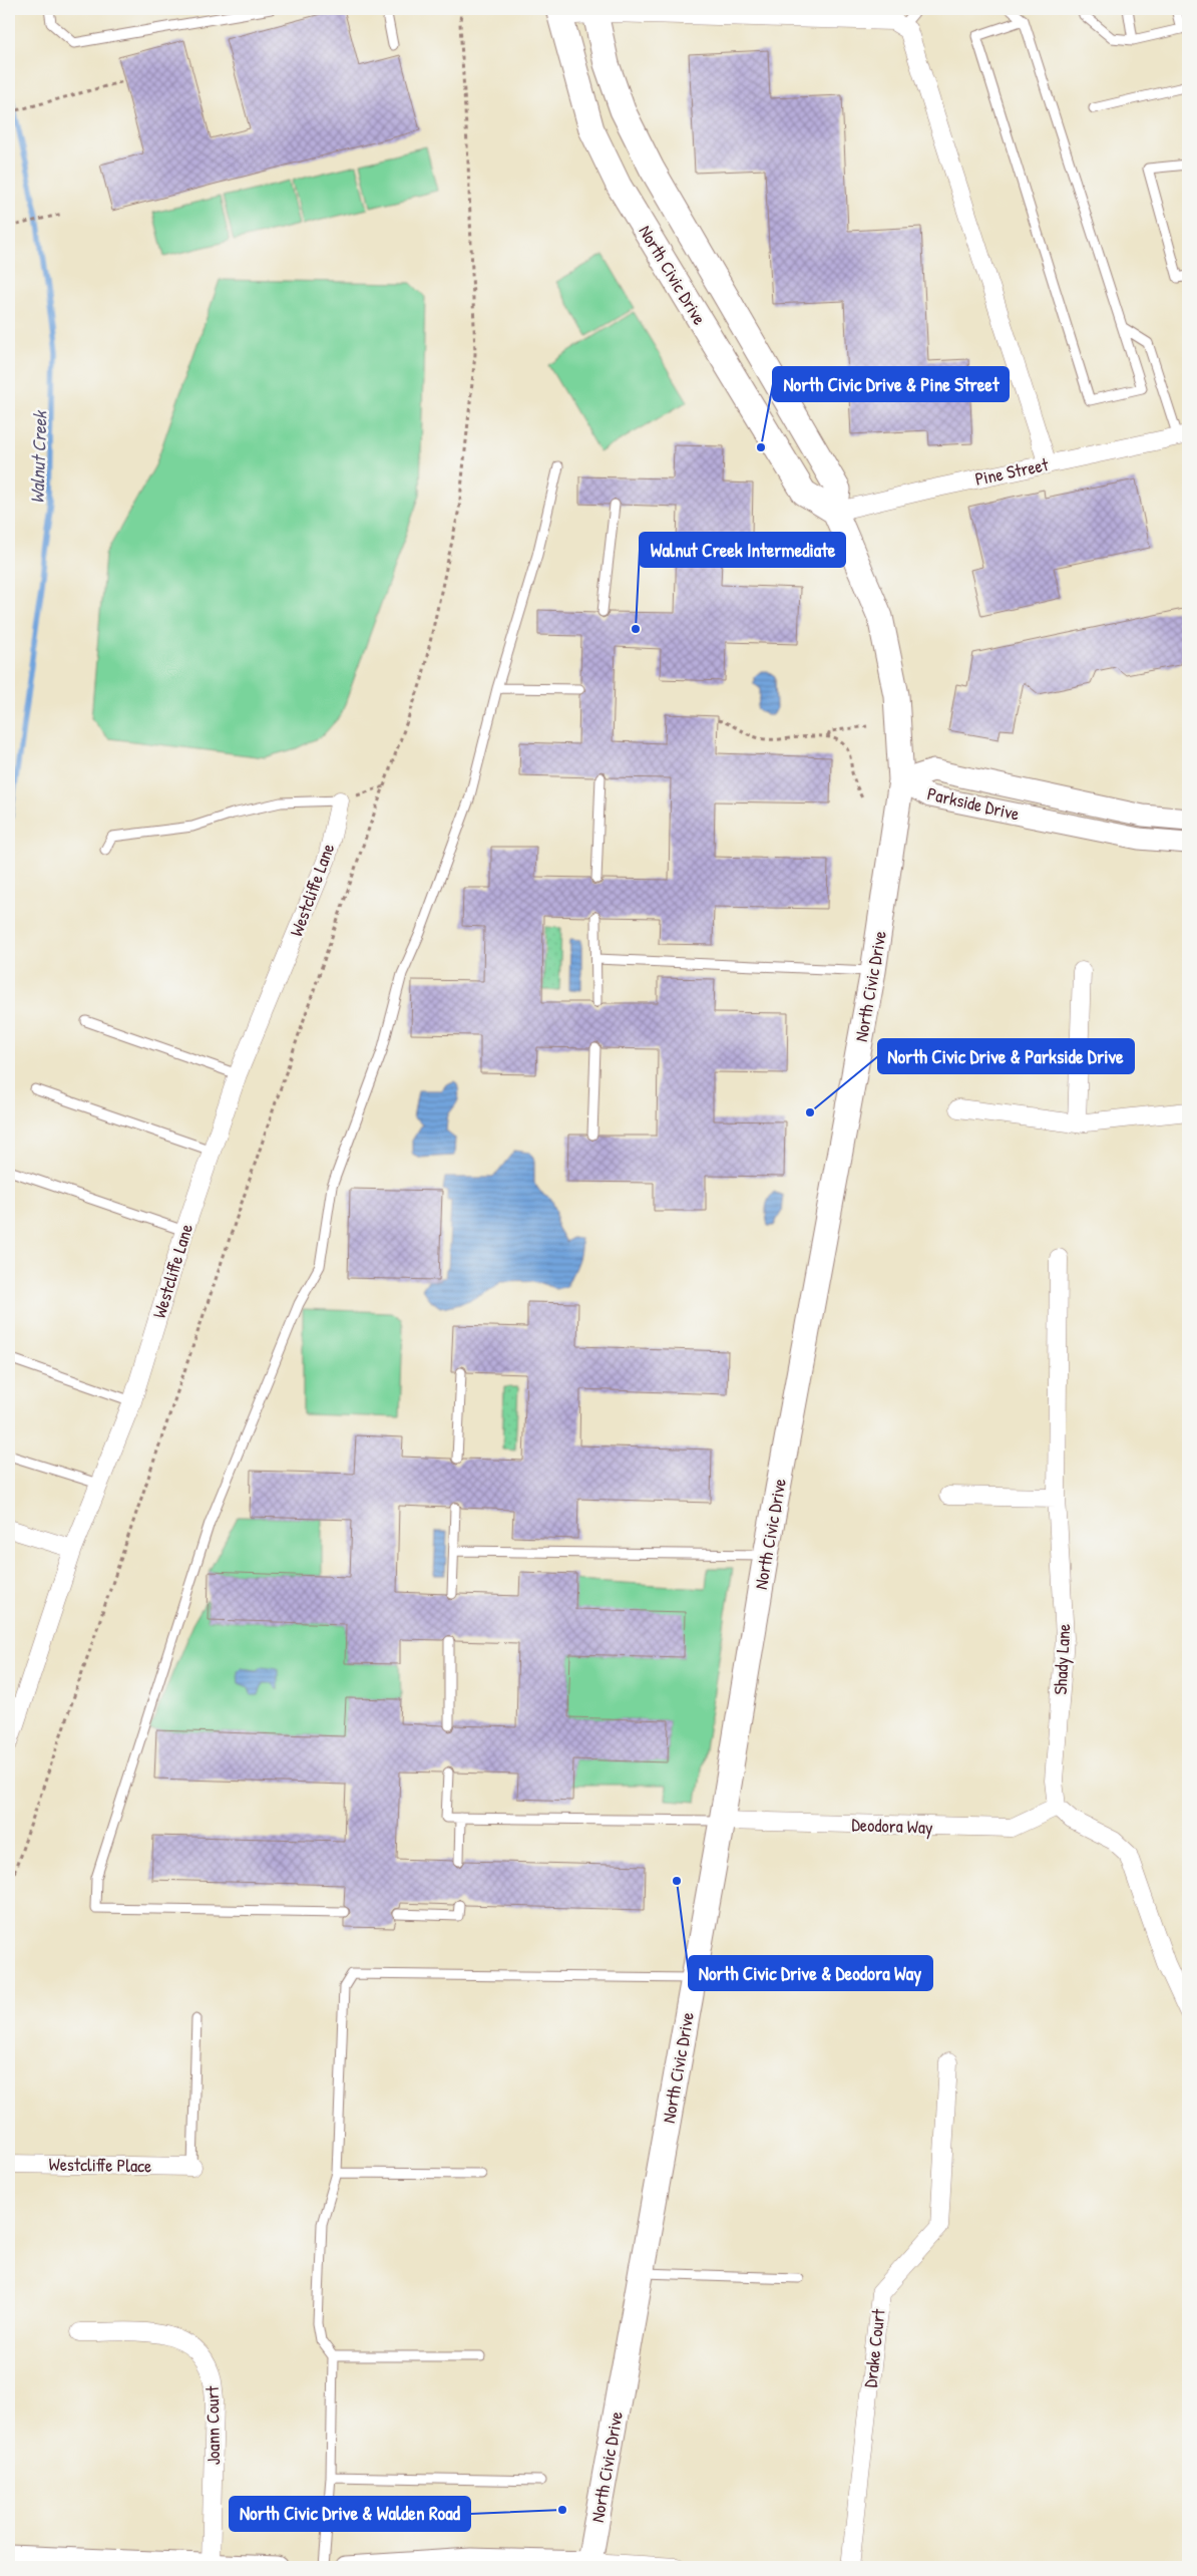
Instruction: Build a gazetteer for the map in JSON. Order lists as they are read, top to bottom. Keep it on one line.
{"streets":{"main road":["North Civic Drive"],"street":["Pine Street","Parkside Drive","Westcliffe Lane","Shady Lane","Deodora Way","Westcliffe Place","Drake Court","Joann Court"]},"crossings":[["North Civic Drive","Pine Street"],["North Civic Drive","Parkside Drive"],["North Civic Drive","Deodora Way"],["Shady Lane","Deodora Way"]],"water":["Walnut Creek"],"places":["North Civic Drive & Pine Street","Walnut Creek Intermediate","North Civic Drive & Parkside Drive","North Civic Drive & Deodora Way","North Civic Drive & Walden Road"]}
